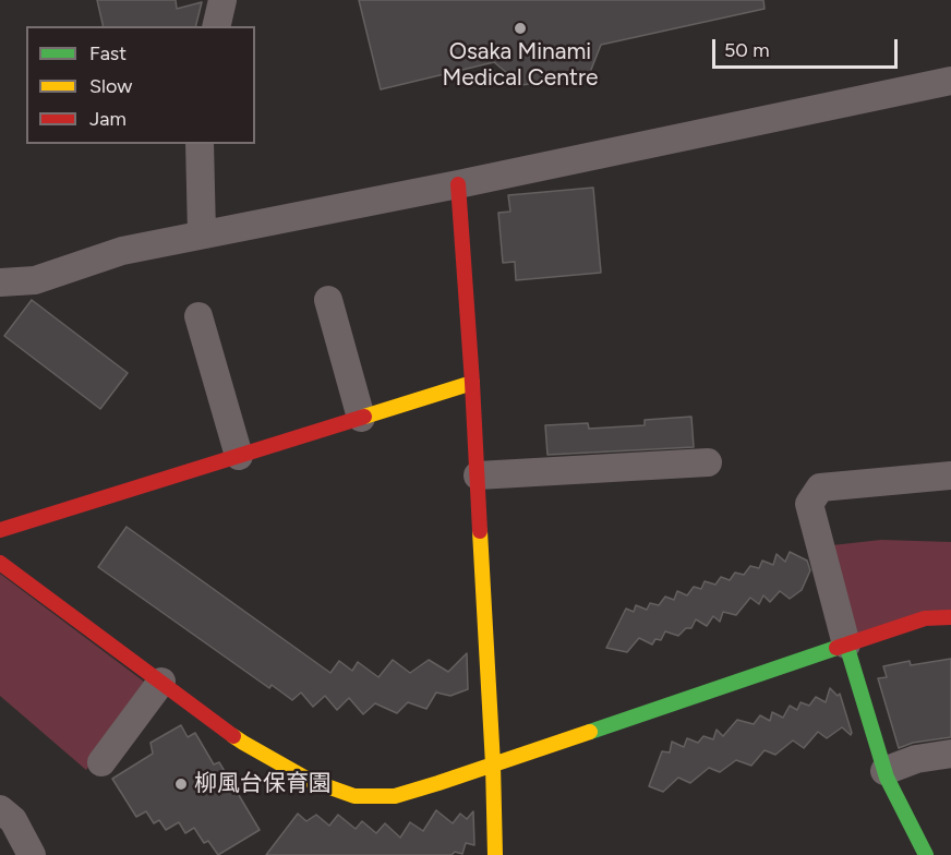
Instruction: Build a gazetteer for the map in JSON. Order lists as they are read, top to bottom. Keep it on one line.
{"places":["Osaka Minami Medical Centre","柳風台保育園"],"legend":["Fast","Slow","Jam"],"scale_bar":"50 m"}
